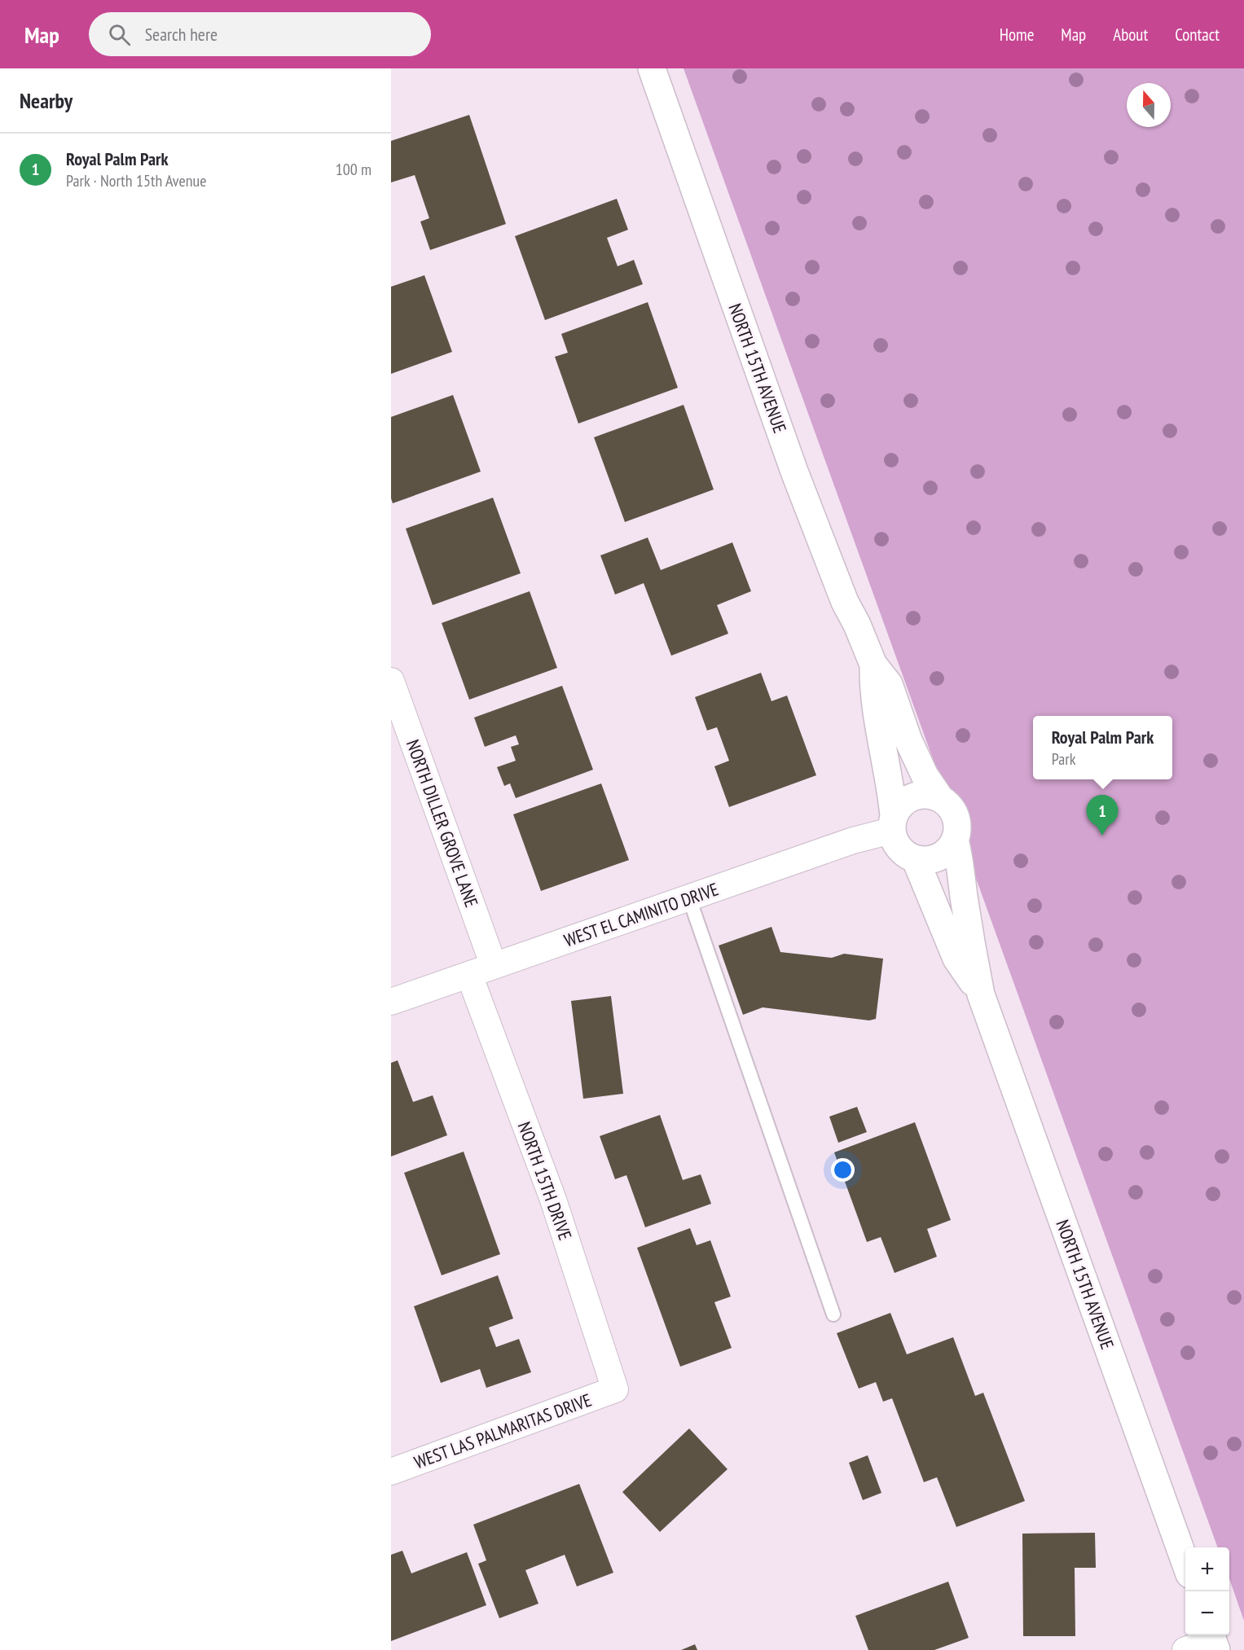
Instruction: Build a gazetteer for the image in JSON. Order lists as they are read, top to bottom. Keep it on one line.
{"streets":{"street":["NORTH 15TH AVENUE","NORTH DILLER GROVE LANE","WEST EL CAMINITO DRIVE","NORTH 15TH DRIVE","WEST LAS PALMARITAS DRIVE"]},"crossings":[["NORTH 15TH AVENUE","WEST EL CAMINITO DRIVE"],["NORTH DILLER GROVE LANE","WEST EL CAMINITO DRIVE"],["WEST EL CAMINITO DRIVE","NORTH 15TH DRIVE"],["NORTH 15TH DRIVE","WEST LAS PALMARITAS DRIVE"]],"north":"top","page":{"header":"Map","search":"Search here","nav":["Home","Map","About","Contact"],"heading":"Nearby","list":[{"mark":"1","name":"Royal Palm Park","note":"Park · North 15th Avenue","value":"100 m"}],"popup":["Royal Palm Park","Park"],"pins":"1","map_buttons":["+","−"]}}
